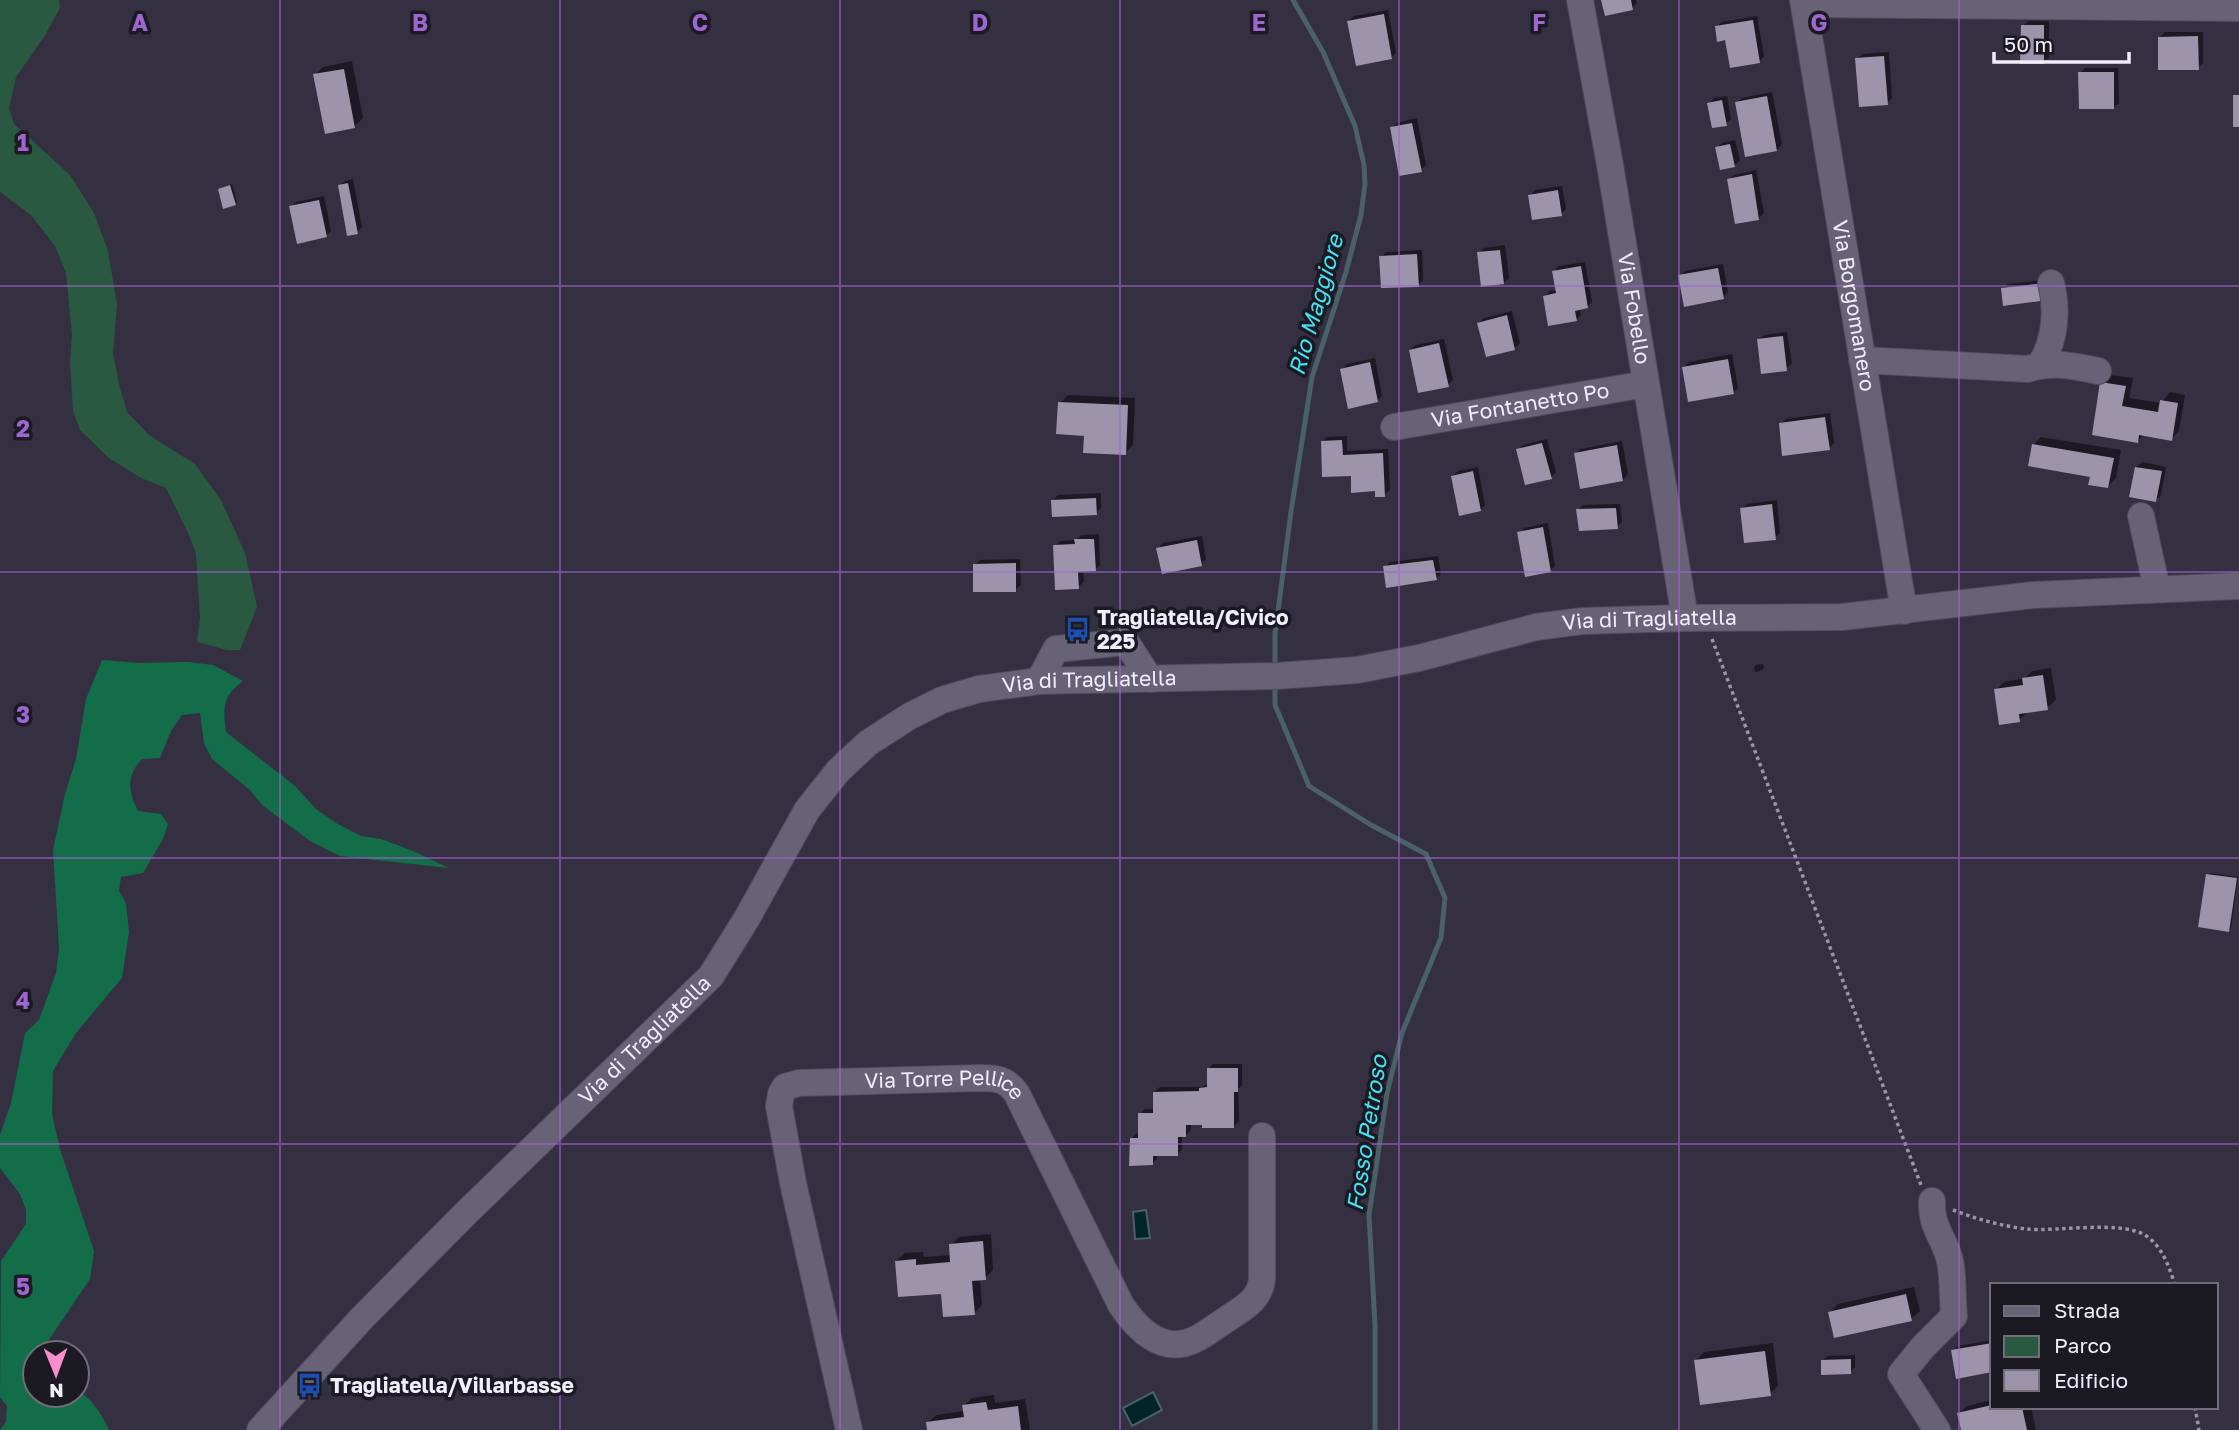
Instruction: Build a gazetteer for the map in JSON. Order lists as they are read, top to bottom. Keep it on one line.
{"streets":{"street":["Via Borgomanero","Via Fobello","Via Fontanetto Po","Via di Tragliatella","Via Torre Pellice"]},"crossings":[["Via Borgomanero","Via di Tragliatella"],["Via Fobello","Via Fontanetto Po"],["Via Fobello","Via di Tragliatella"]],"water":["Rio Maggiore","Fosso Petroso"],"places":{"bus stop":["Tragliatella/Civico 225","Tragliatella/Villarbasse"]},"legend":["Strada","Parco","Edificio"],"scale_bar":"50 m","north":"bottom","grid":{"columns":["A","B","C","D","E","F","G"],"rows":["1","2","3","4","5"]}}
